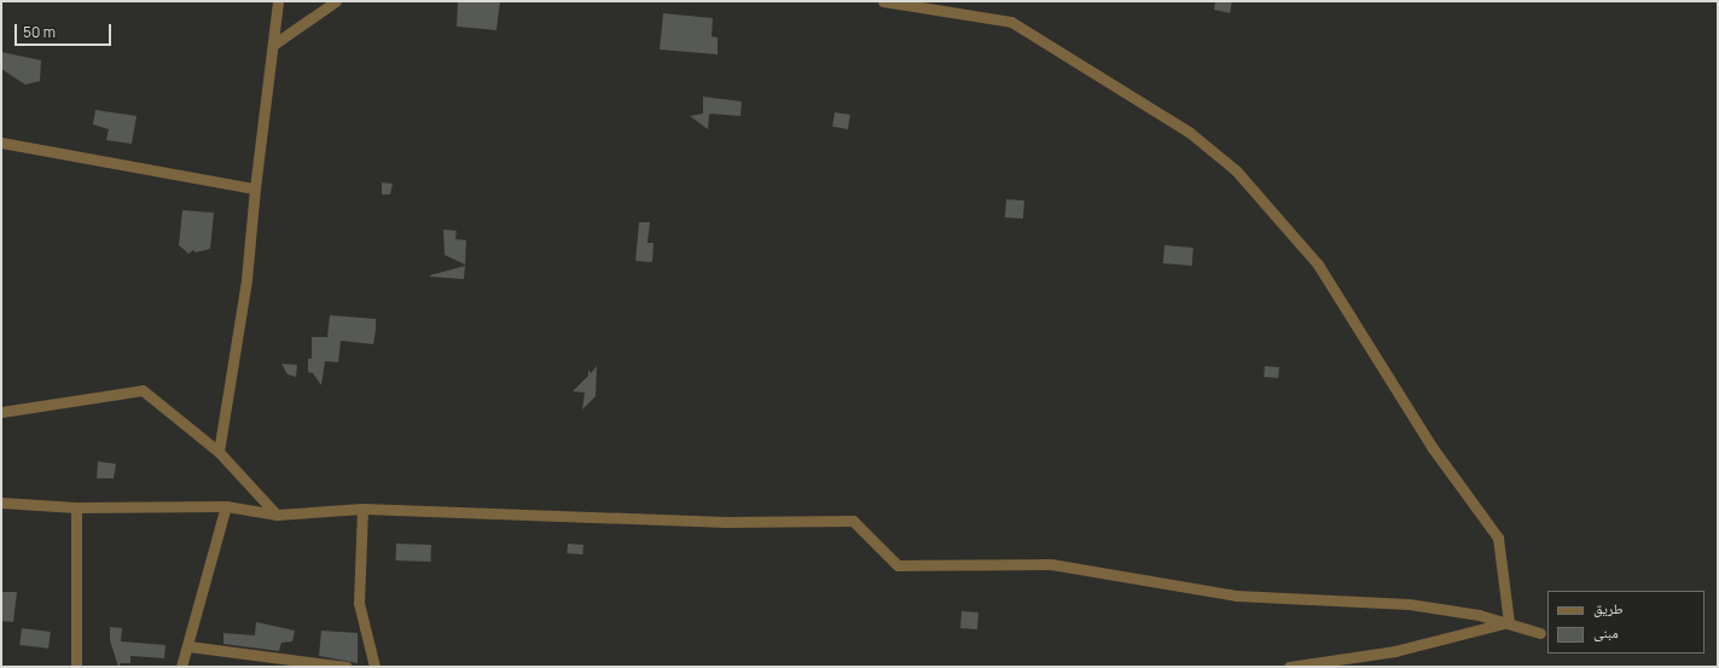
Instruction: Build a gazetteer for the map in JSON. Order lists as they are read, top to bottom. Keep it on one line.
{"legend":["طريق","مبنى"],"scale_bar":"50 m"}
